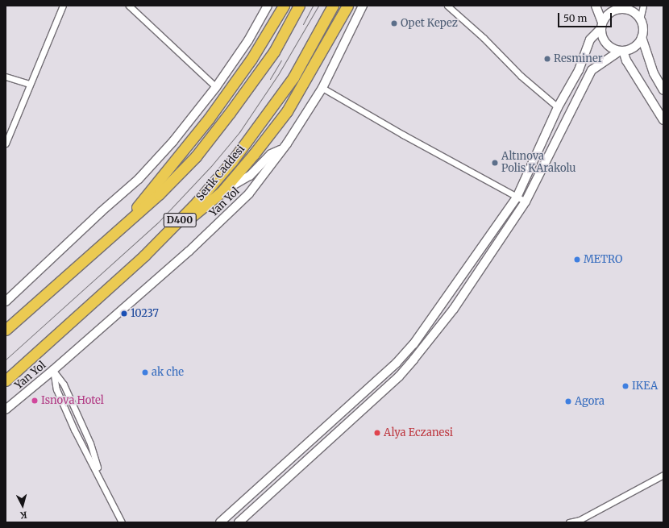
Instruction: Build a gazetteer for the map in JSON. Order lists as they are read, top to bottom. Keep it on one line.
{"streets":{"highway":["Serik Caddesi","D400"],"street":["Yan Yol"]},"places":["Opet Kepez","Resminer","Altınova Polis KArakolu","METRO","10237","ak che","IKEA","Isnova Hotel","Agora","Alya Eczanesi"],"scale_bar":"50 m","north":"bottom"}
